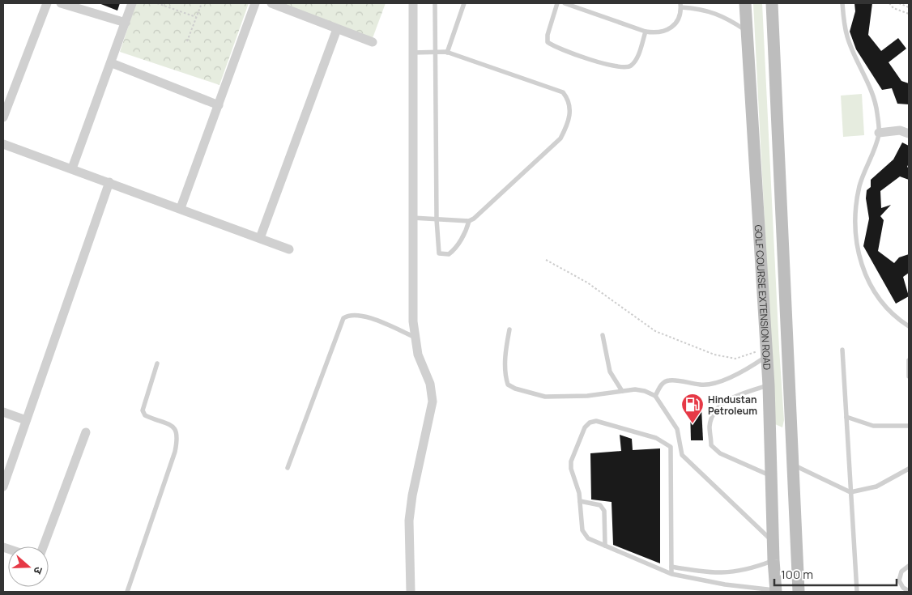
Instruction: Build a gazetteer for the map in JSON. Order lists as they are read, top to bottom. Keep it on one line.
{"streets":{"main road":["GOLF COURSE EXTENSION ROAD"]},"places":{"fuel station":["Hindustan Petroleum"]},"scale_bar":"100 m","north":"right"}
